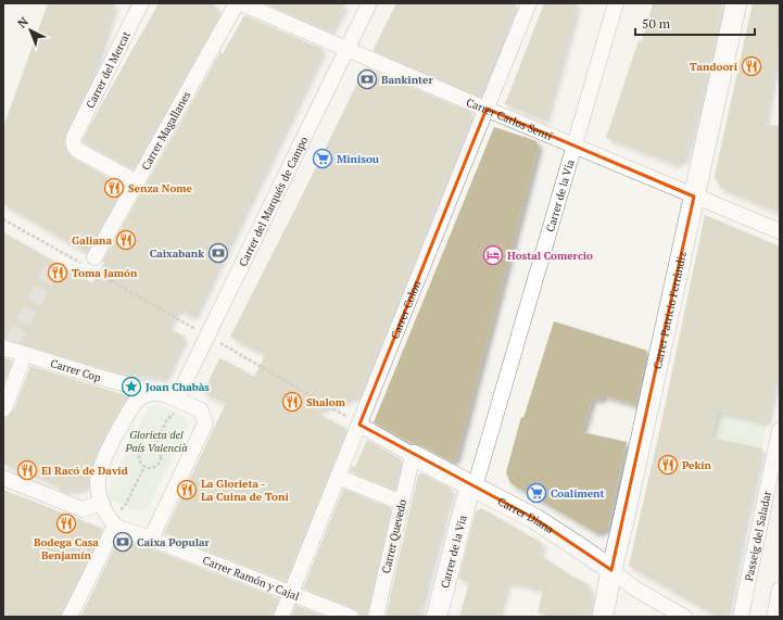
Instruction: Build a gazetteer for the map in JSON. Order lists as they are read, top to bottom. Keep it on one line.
{"streets":{"main road":["Carrer de la Via","Carrer Patricio Ferràndiz","Carrer Diana"],"street":["Carrer del Mercat","Carrer Carlos Sentí","Carrer Magallanes","Carrer del Marqués de Campo","Carrer Colon","Carrer Cop","Carrer Quevedo","Passeig del Saladar","Carrer Ramón y Cajal"]},"crossings":[["Carrer del Mercat","Carrer Magallanes"],["Carrer Carlos Sentí","Carrer de la Via"],["Carrer Carlos Sentí","Carrer del Marqués de Campo"],["Carrer Carlos Sentí","Carrer Colon"],["Carrer Carlos Sentí","Carrer Patricio Ferràndiz"],["Carrer de la Via","Carrer Diana"],["Carrer Colon","Carrer Diana"],["Carrer Colon","Carrer Ramón y Cajal"],["Carrer Patricio Ferràndiz","Carrer Diana"],["Carrer Diana","Carrer Quevedo"]],"parks":["Glorieta del País Valencià"],"places":{"restaurant":["Tandoori","Senza Nome","Galiana","Toma Jamón","Shalom","Pekin","El Racó de David","La Glorieta - La Cuina de Toni","Bodega Casa Benjamín"],"bank":["Bankinter","Caixabank","Caixa Popular"],"supermarket":["Minisou","Coaliment"],"hotel":["Hostal Comercio"],"place":["Joan Chabàs"]},"scale_bar":"50 m","north":"top left"}
